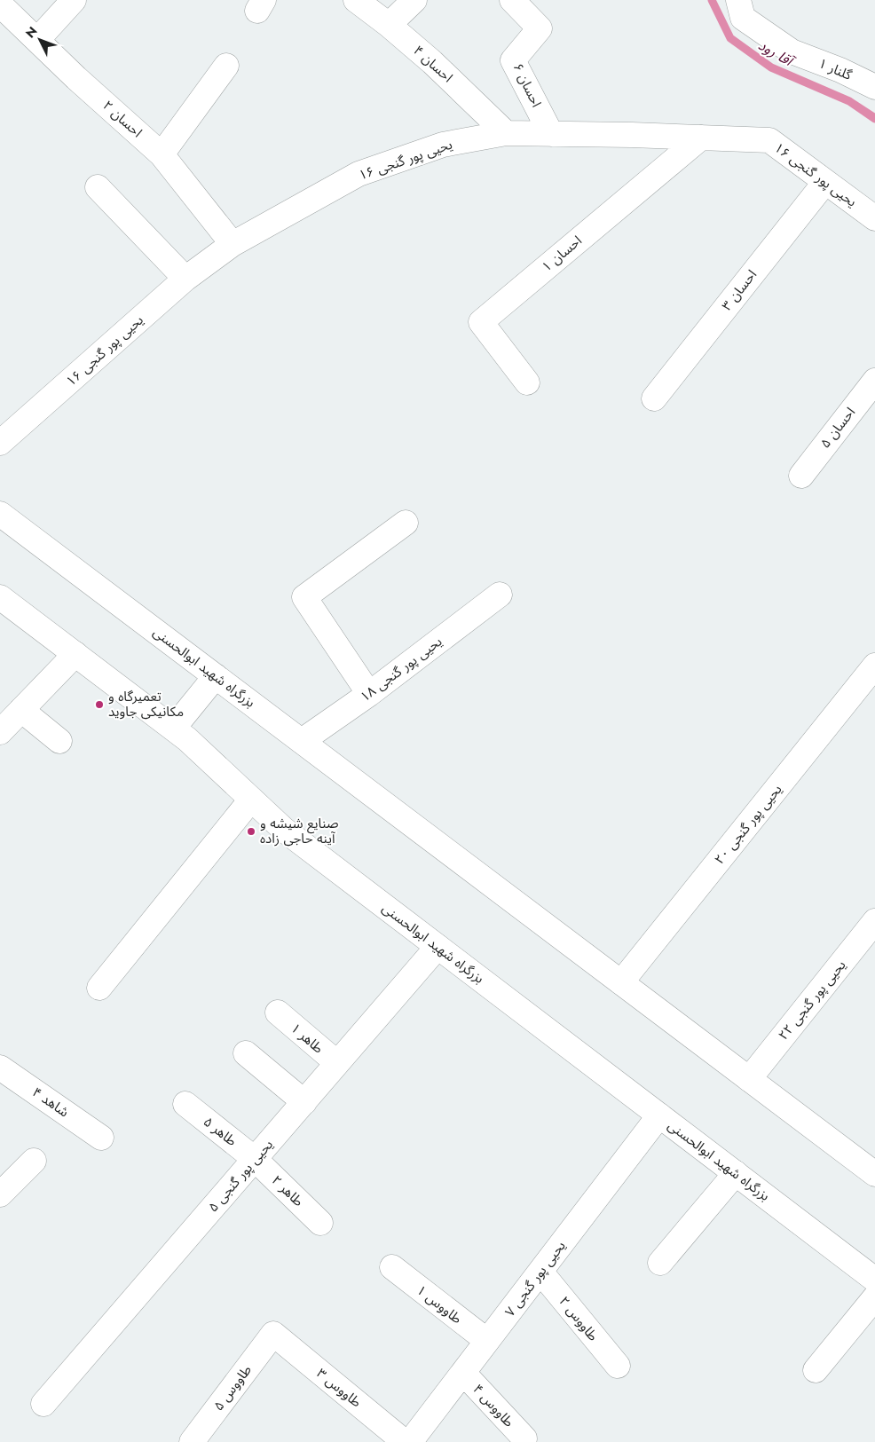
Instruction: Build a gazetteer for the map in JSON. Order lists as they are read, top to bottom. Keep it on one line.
{"streets":{"street":["احسان ۴","گلنار ۱","احسان ۶","احسان ۲","یحیی پور گنجی ۱۶","احسان ۱","احسان ۳","احسان ۵","بزرگراه شهید ابوالحسنی","یحیی پور گنجی ۱۸","یحیی پور گنجی ۲۰","یحیی پور گنجی ۲۲","طاهر ۱","شاهد ۴","طاهر ۵","یحیی پور گنجی ۵","طاهر ۲","یحیی پور گنجی ۷","طاووس ۱","طاووس ۲","طاووس ۵","طاووس ۳","طاووس ۴"]},"crossings":[["احسان ۴","یحیی پور گنجی ۱۶"],["احسان ۶","یحیی پور گنجی ۱۶"],["احسان ۲","یحیی پور گنجی ۱۶"],["یحیی پور گنجی ۱۶","احسان ۱"],["یحیی پور گنجی ۱۶","احسان ۳"],["بزرگراه شهید ابوالحسنی","یحیی پور گنجی ۱۸"],["بزرگراه شهید ابوالحسنی","یحیی پور گنجی ۲۰"],["بزرگراه شهید ابوالحسنی","یحیی پور گنجی ۲۲"],["بزرگراه شهید ابوالحسنی","یحیی پور گنجی ۵"],["بزرگراه شهید ابوالحسنی","یحیی پور گنجی ۷"],["طاهر ۱","یحیی پور گنجی ۵"],["طاهر ۵","یحیی پور گنجی ۵"],["طاهر ۵","طاهر ۲"],["یحیی پور گنجی ۵","طاهر ۲"],["یحیی پور گنجی ۷","طاووس ۱"],["یحیی پور گنجی ۷","طاووس ۲"],["یحیی پور گنجی ۷","طاووس ۴"],["طاووس ۵","طاووس ۳"]],"water":["آقا رود"],"places":["تعمیرگاه و مکانیکی جاوید","صنایع شیشه و آینه حاجی زاده"],"north":"top left"}
